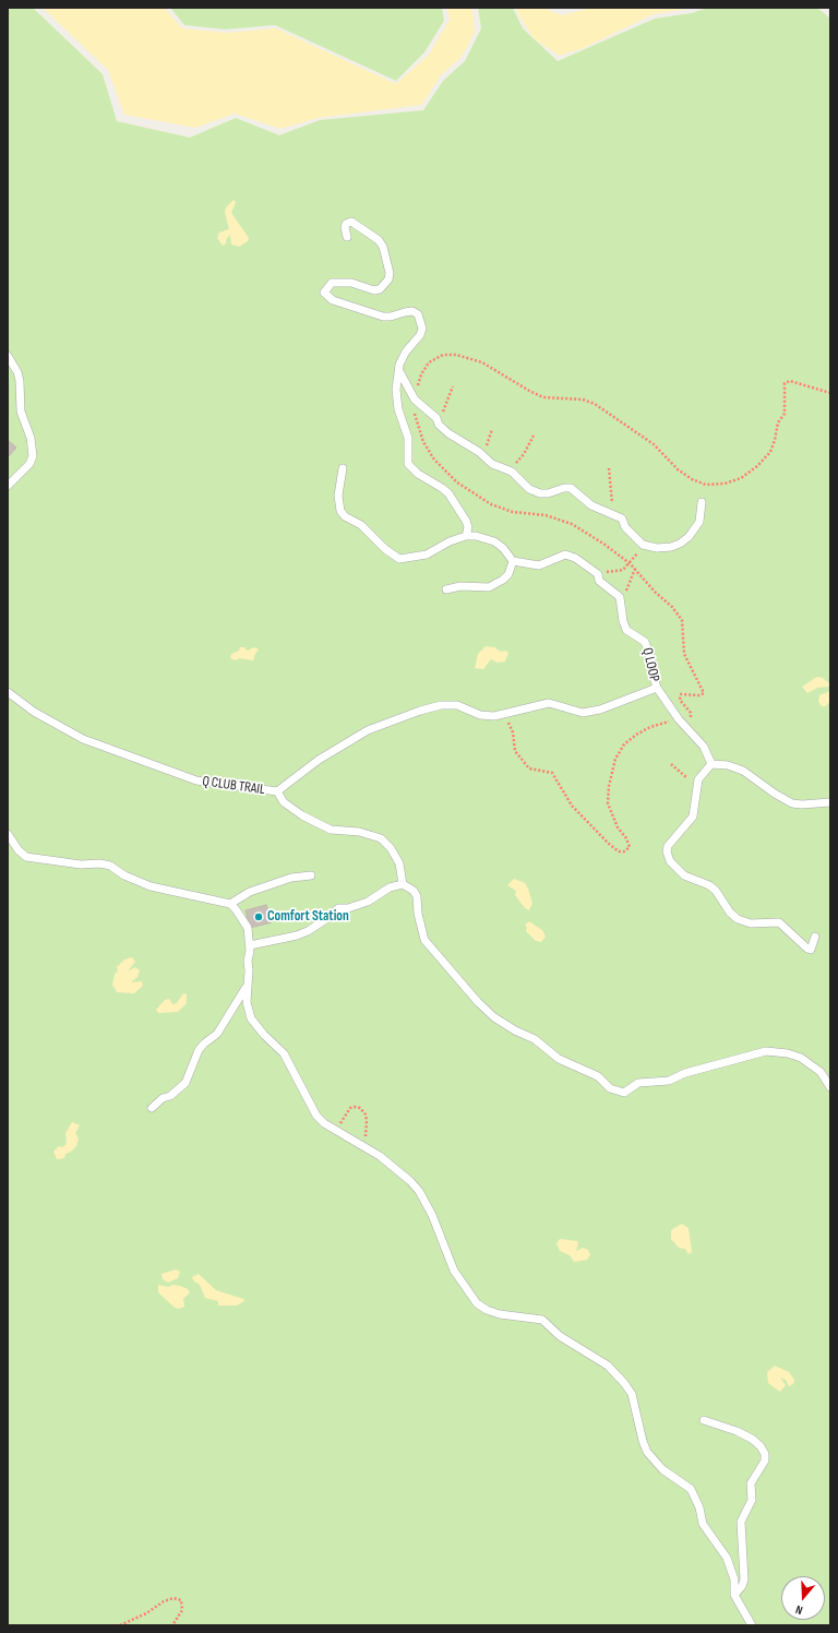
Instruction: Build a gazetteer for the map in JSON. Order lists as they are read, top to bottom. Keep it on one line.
{"streets":{"lane":["Q LOOP","Q CLUB TRAIL"]},"crossings":[["Q LOOP","Q CLUB TRAIL"]],"places":["Comfort Station"],"north":"bottom"}
